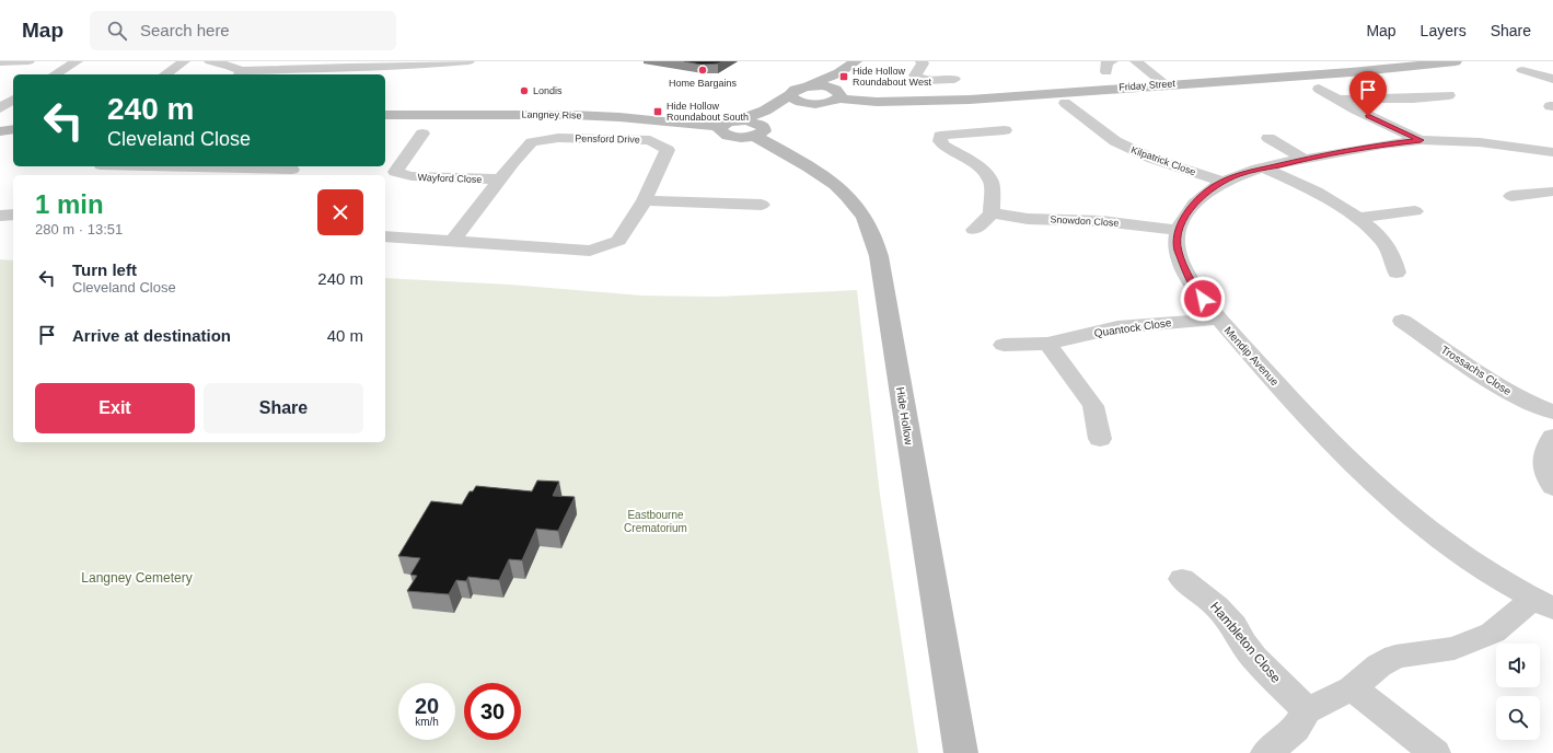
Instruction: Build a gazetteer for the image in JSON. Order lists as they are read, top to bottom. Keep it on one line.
{"streets":{"main road":["Friday Street","Langney Rise","Hide Hollow"],"street":["Pensford Drive","Kilpatrick Close","Wayford Close","Snowdon Close","Quantock Close","Mendip Avenue","Trossachs Close","Hambleton Close"]},"crossings":[["Pensford Drive","Wayford Close"],["Snowdon Close","Mendip Avenue"],["Quantock Close","Mendip Avenue"]],"parks":["Eastbourne Crematorium","Langney Cemetery"],"places":{"other":["Home Bargains","Londis"],"transit":["Hide Hollow Roundabout West","Hide Hollow Roundabout South"]},"page":{"header":"Map","search":"Search here","nav":["Map","Layers","Share"],"turn":["240 m","Cleveland Close"],"heading":["1 min","280 m · 13:51"],"list":[{"name":"Turn left","note":"Cleveland Close","value":"240 m"},{"name":"Arrive at destination","value":"40 m"}],"buttons":["Exit","Share"],"speed":"20 km/h","limit":"30"}}
